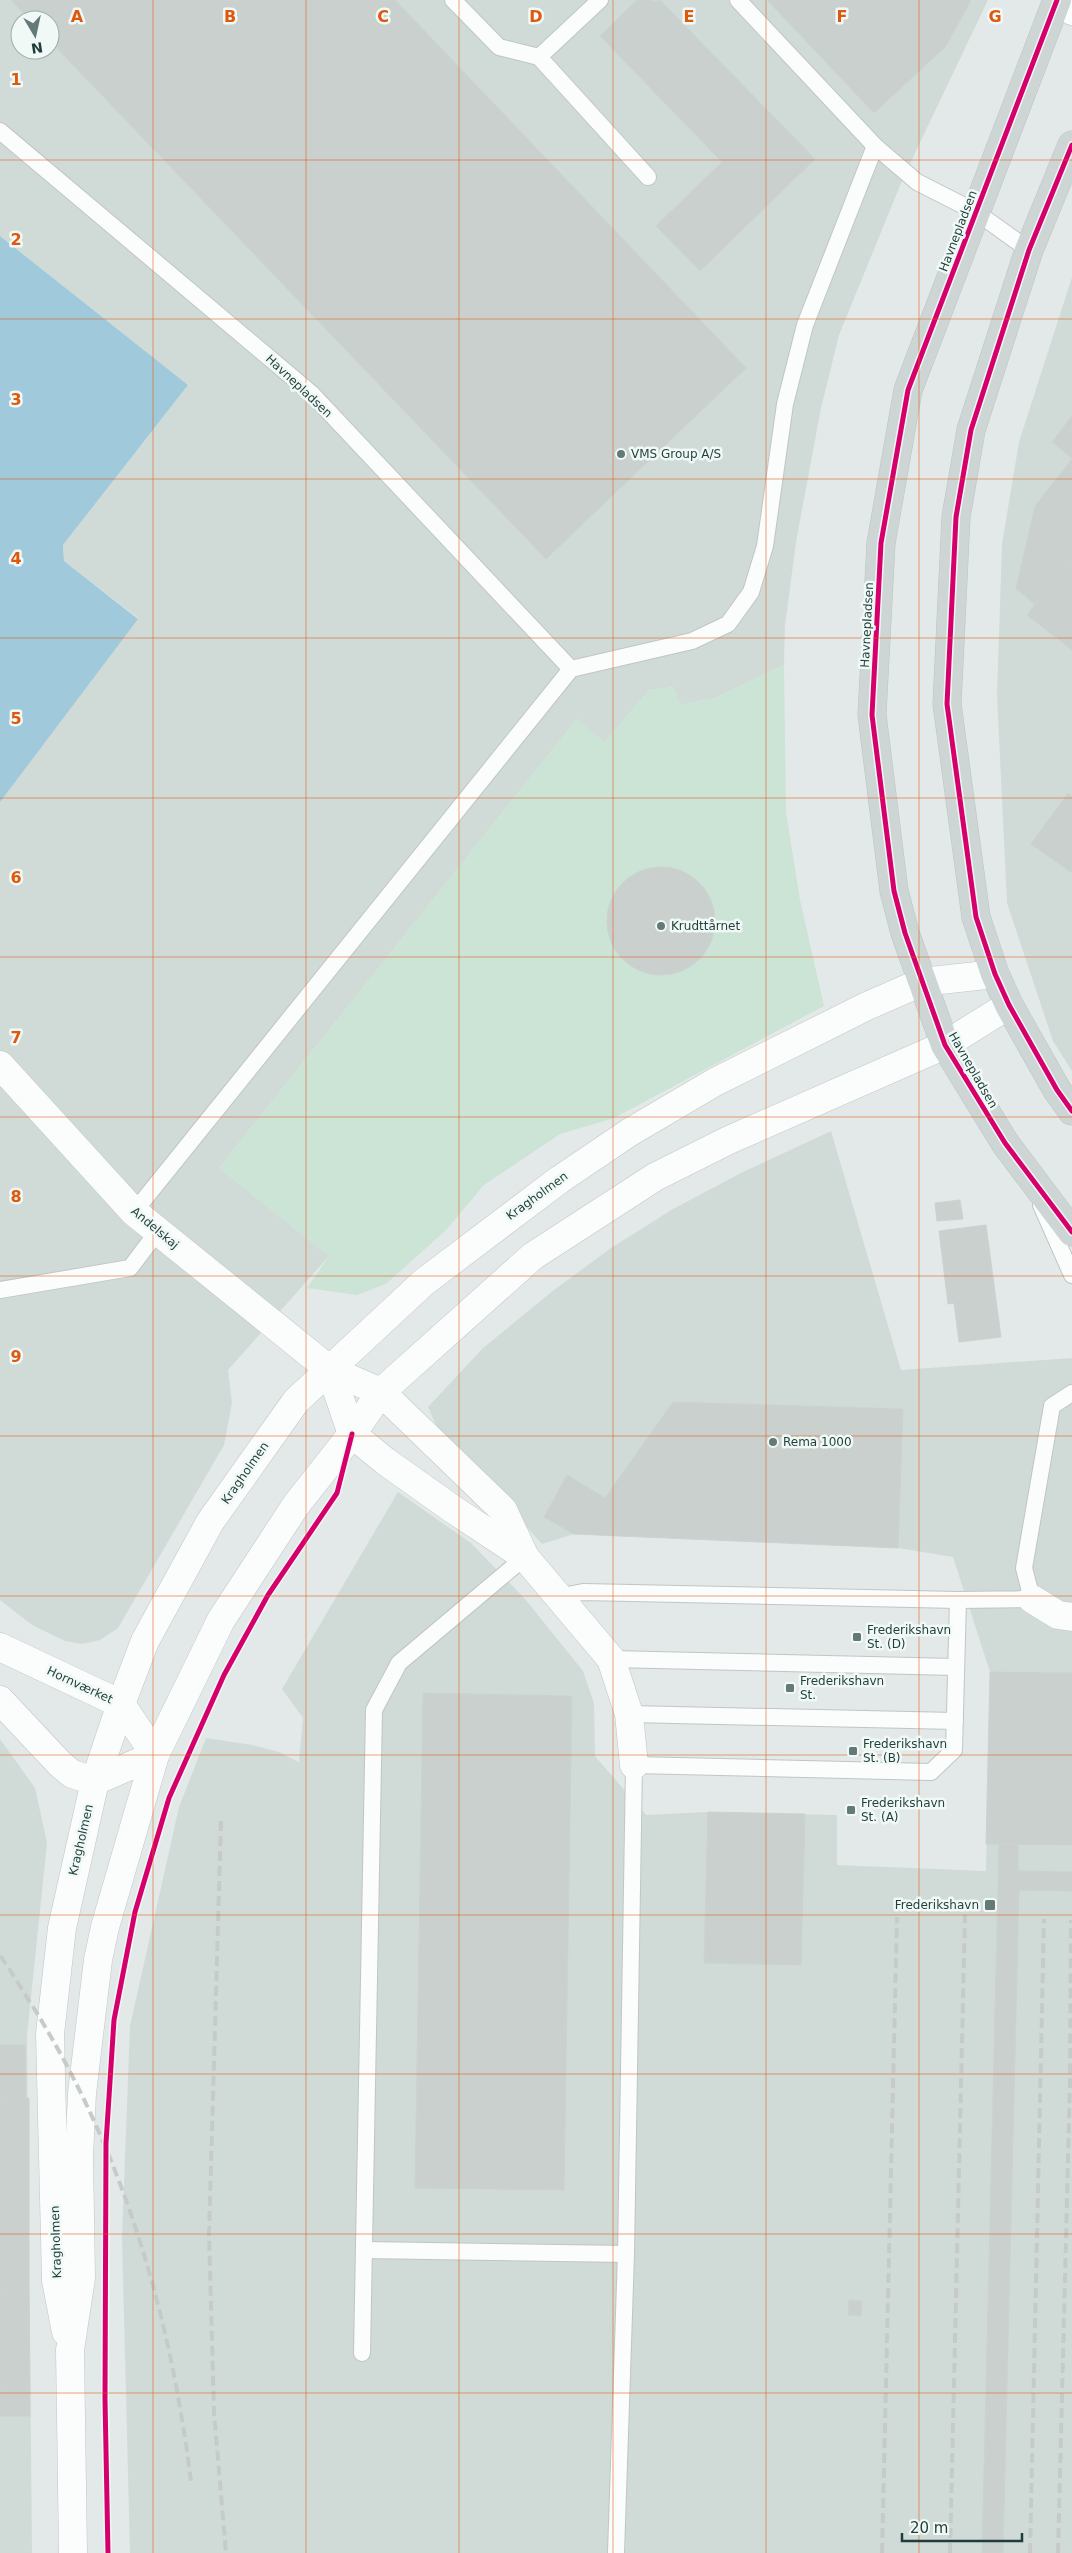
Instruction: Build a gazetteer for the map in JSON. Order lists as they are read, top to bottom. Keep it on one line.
{"streets":{"main road":["Havnepladsen"],"street":["Kragholmen","Andelskaj","Hornværket"]},"crossings":[["Havnepladsen","Kragholmen"],["Kragholmen","Andelskaj"],["Kragholmen","Hornværket"]],"places":{"other":["VMS Group A/S","Krudttårnet","Rema 1000"],"transit":["Frederikshavn St. (D)","Frederikshavn St.","Frederikshavn St. (B)","Frederikshavn St. (A)","Frederikshavn"]},"scale_bar":"20 m","north":"bottom","grid":{"columns":["A","B","C","D","E","F","G"],"rows":["1","2","3","4","5","6","7","8","9"]}}
